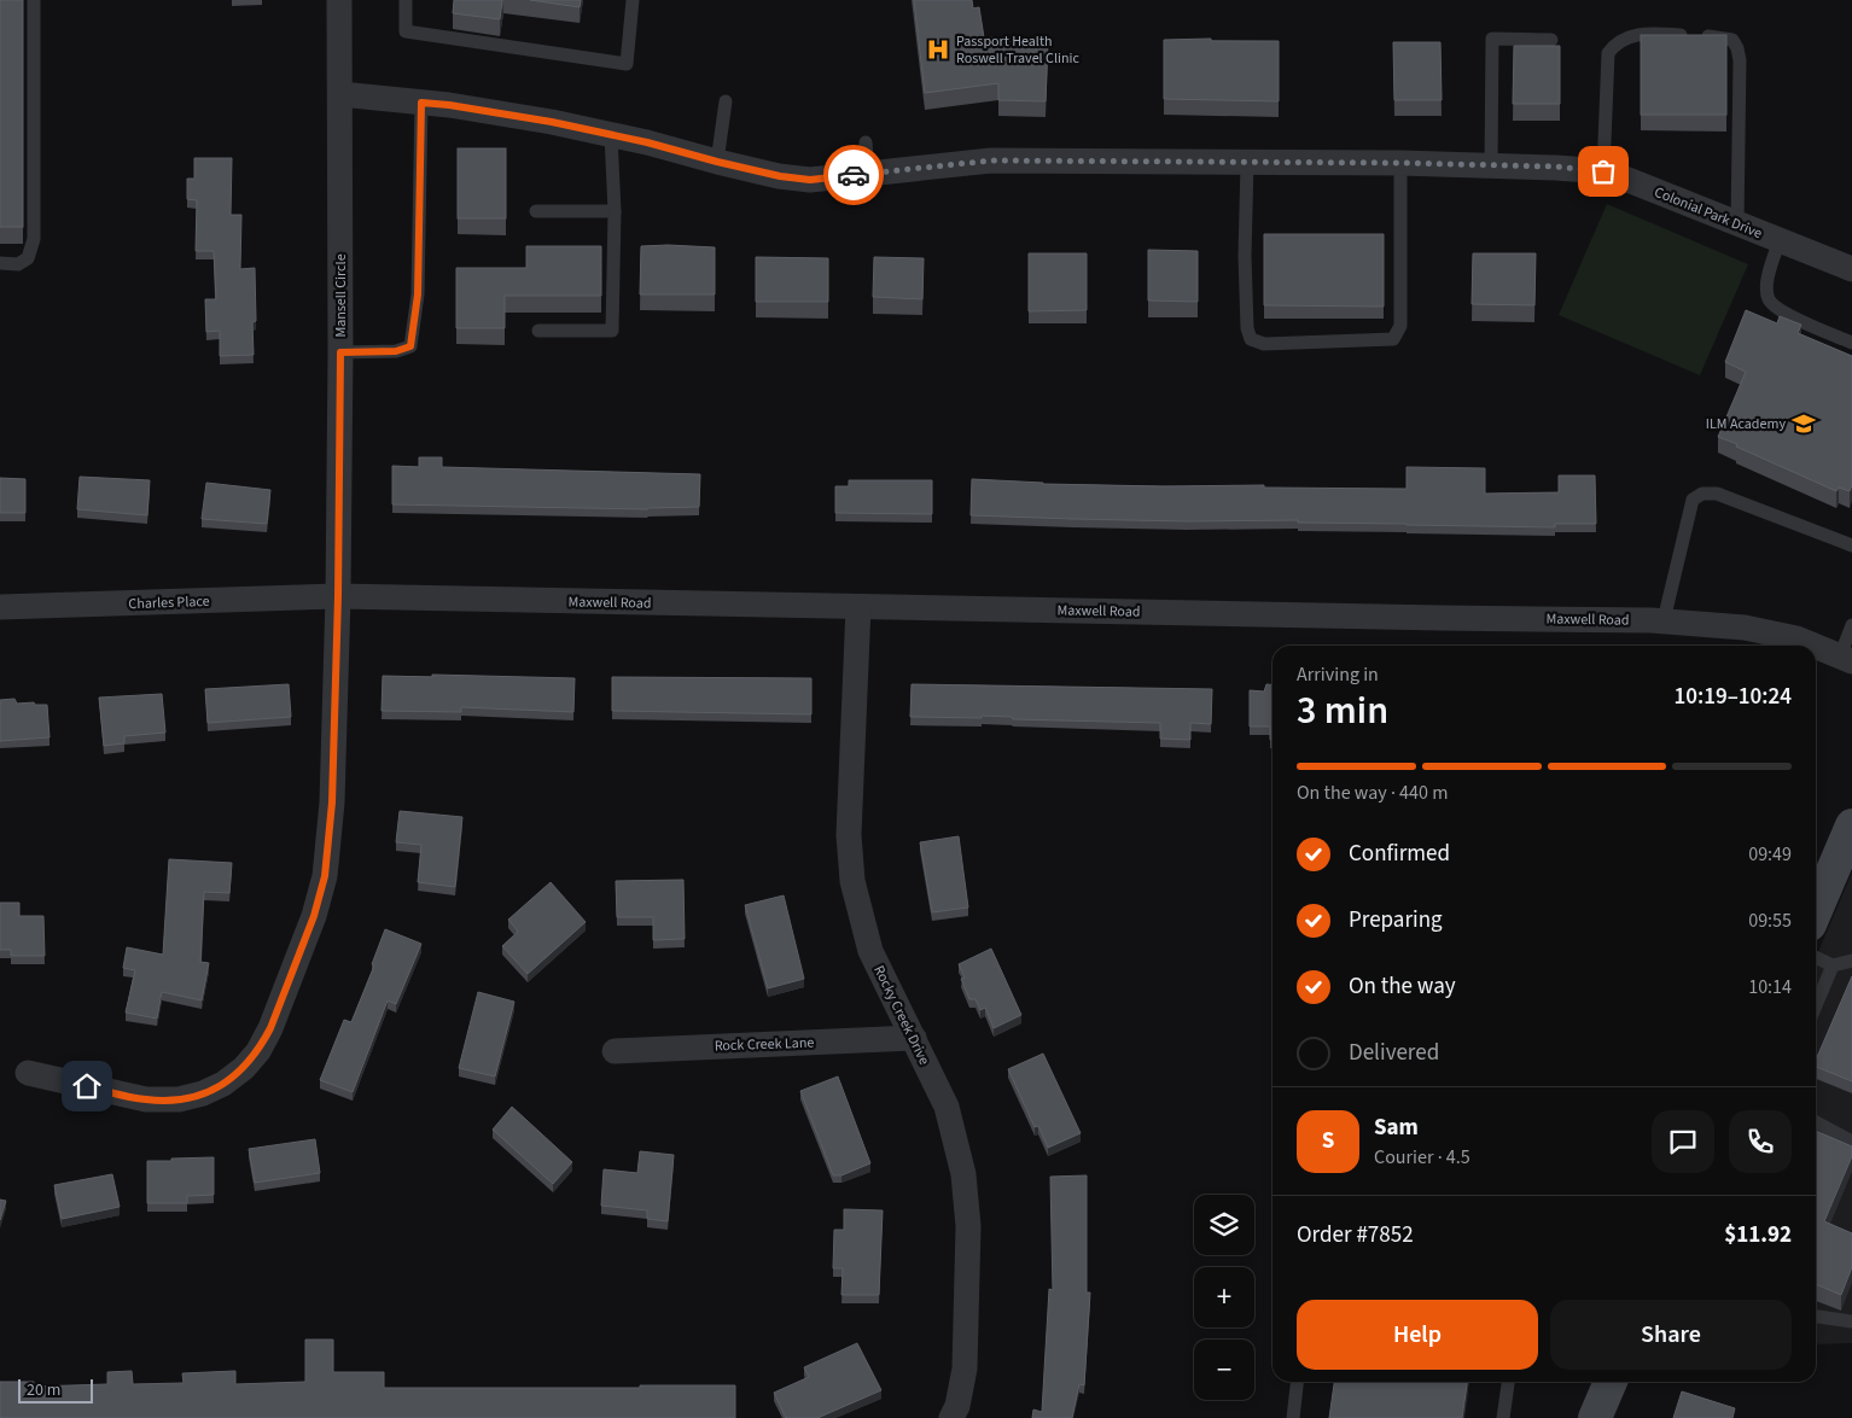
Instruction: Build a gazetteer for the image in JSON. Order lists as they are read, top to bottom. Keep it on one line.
{"streets":{"street":["Colonial Park Drive","Mansell Circle","Charles Place","Maxwell Road","Rocky Creek Drive","Rock Creek Lane"]},"crossings":[["Colonial Park Drive","Mansell Circle"],["Mansell Circle","Charles Place"],["Mansell Circle","Maxwell Road"],["Charles Place","Maxwell Road"],["Maxwell Road","Rocky Creek Drive"],["Rocky Creek Drive","Rock Creek Lane"]],"places":{"hospital":["Passport Health Roswell Travel Clinic"],"school or university":["ILM Academy"]},"scale_bar":"20 m","page":{"heading":["3 min","Arriving in","10:19–10:24"],"panel":["Sam","Courier · 4.5","Order #7852","$11.92"],"bar":"On the way · 440 m","list":[["Confirmed","09:49"],["Preparing","09:55"],["On the way","10:14"],"Delivered"],"round":"S","map_buttons":["+","−"],"buttons":["Help","Share"],"scale":"20 m"}}
